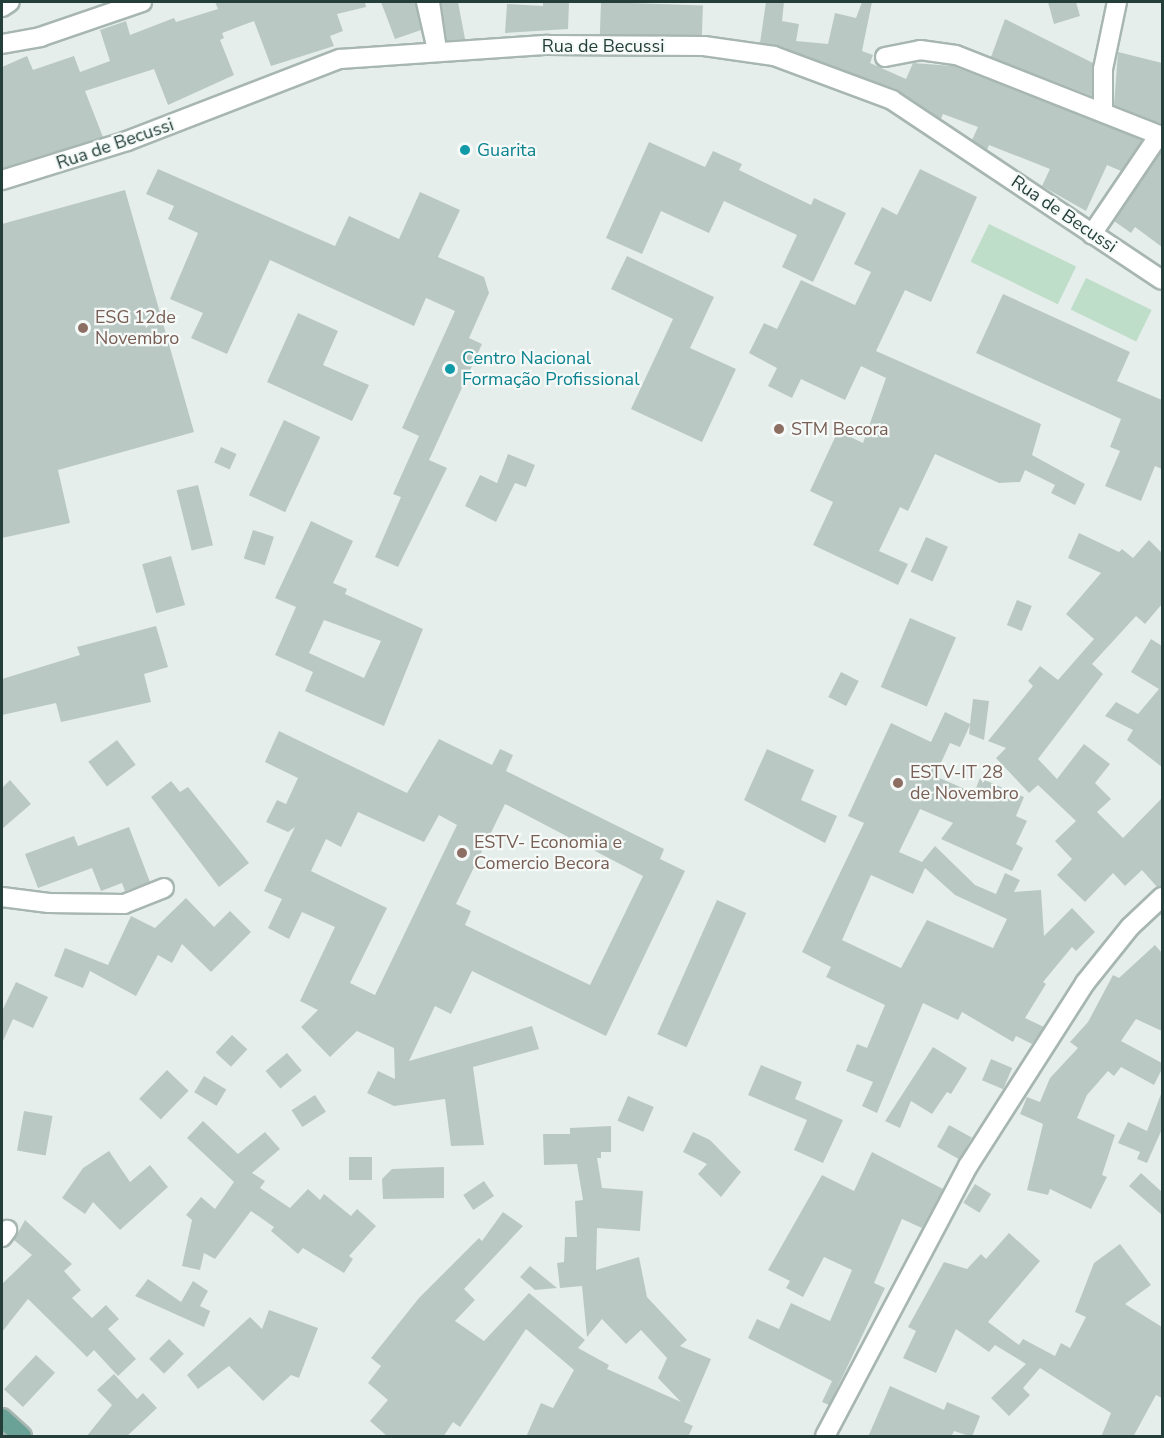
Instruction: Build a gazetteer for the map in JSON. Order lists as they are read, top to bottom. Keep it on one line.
{"streets":{"street":["Rua de Becussi"]},"places":["Guarita","ESG 12de Novembro","Centro Nacional Formação Profissional","STM Becora","ESTV-IT 28 de Novembro","ESTV- Economia e Comercio Becora"]}
